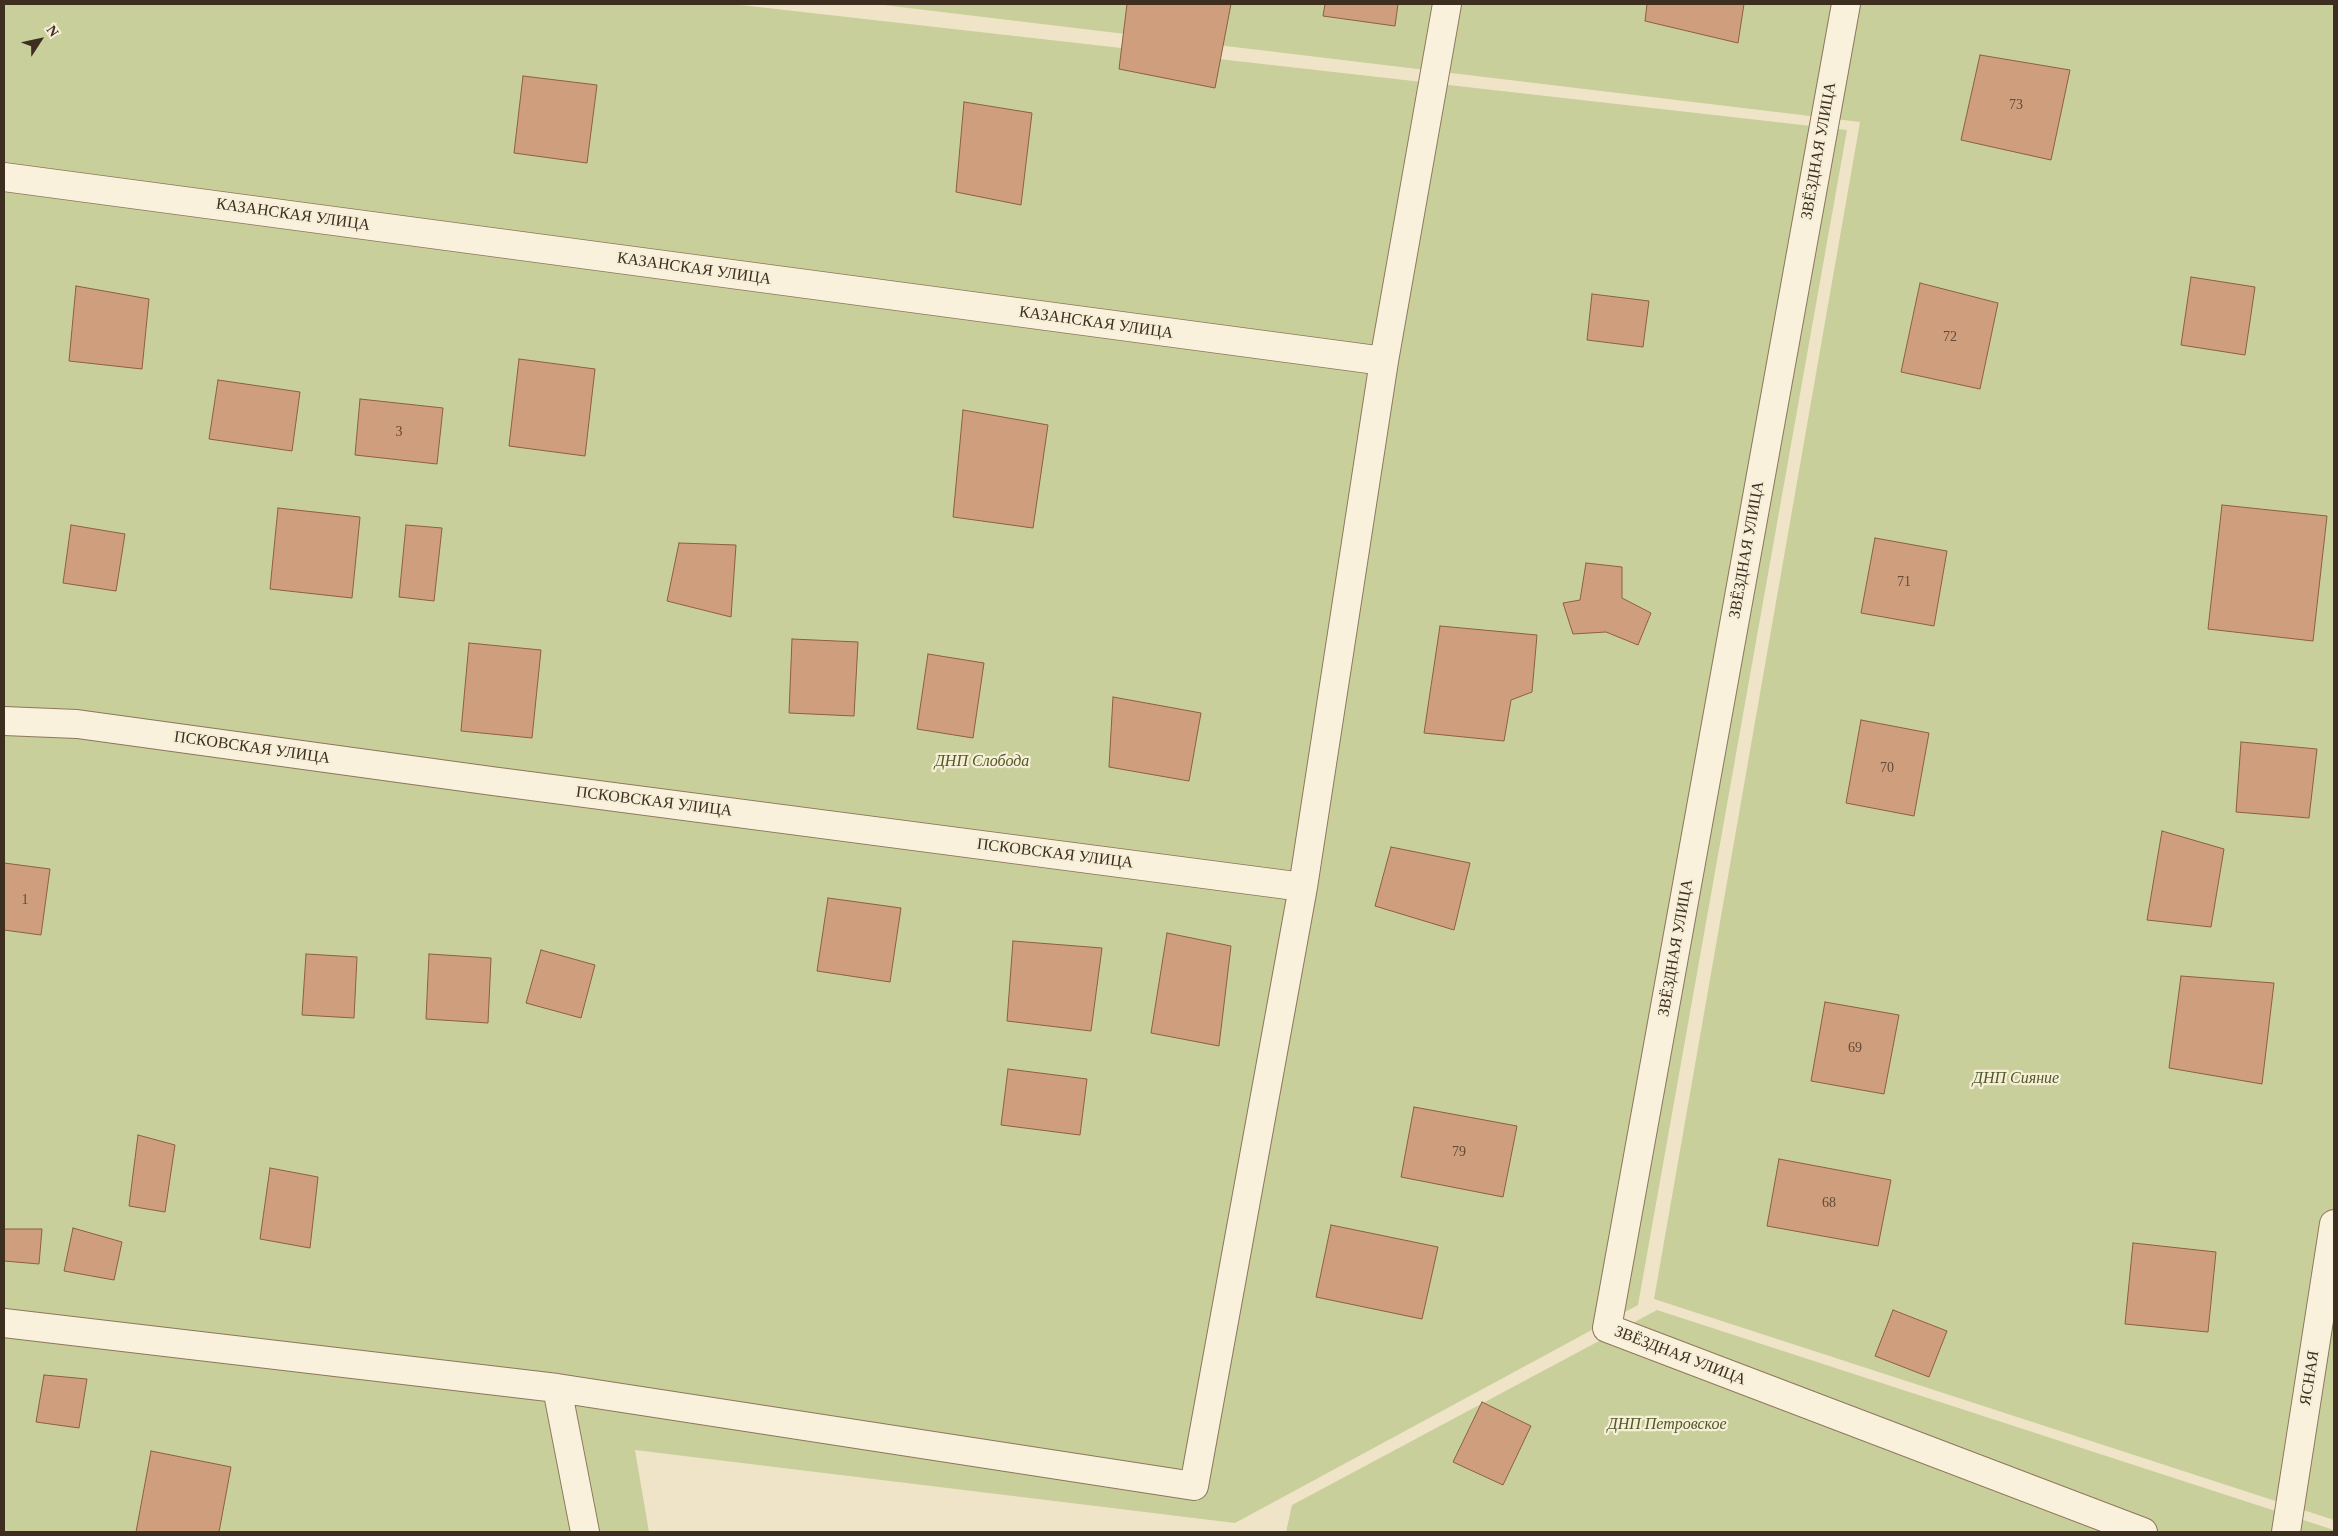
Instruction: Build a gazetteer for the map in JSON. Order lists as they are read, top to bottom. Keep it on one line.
{"streets":{"street":["ЗВЁЗДНАЯ УЛИЦА","КАЗАНСКАЯ УЛИЦА","ПСКОВСКАЯ УЛИЦА","ЯСНАЯ"]},"parks":["ДНП Слобода","ДНП Сияние","ДНП Петровское"],"house_numbers":["73","72","3","71","70","1","69","79","68"],"north":"top right"}
